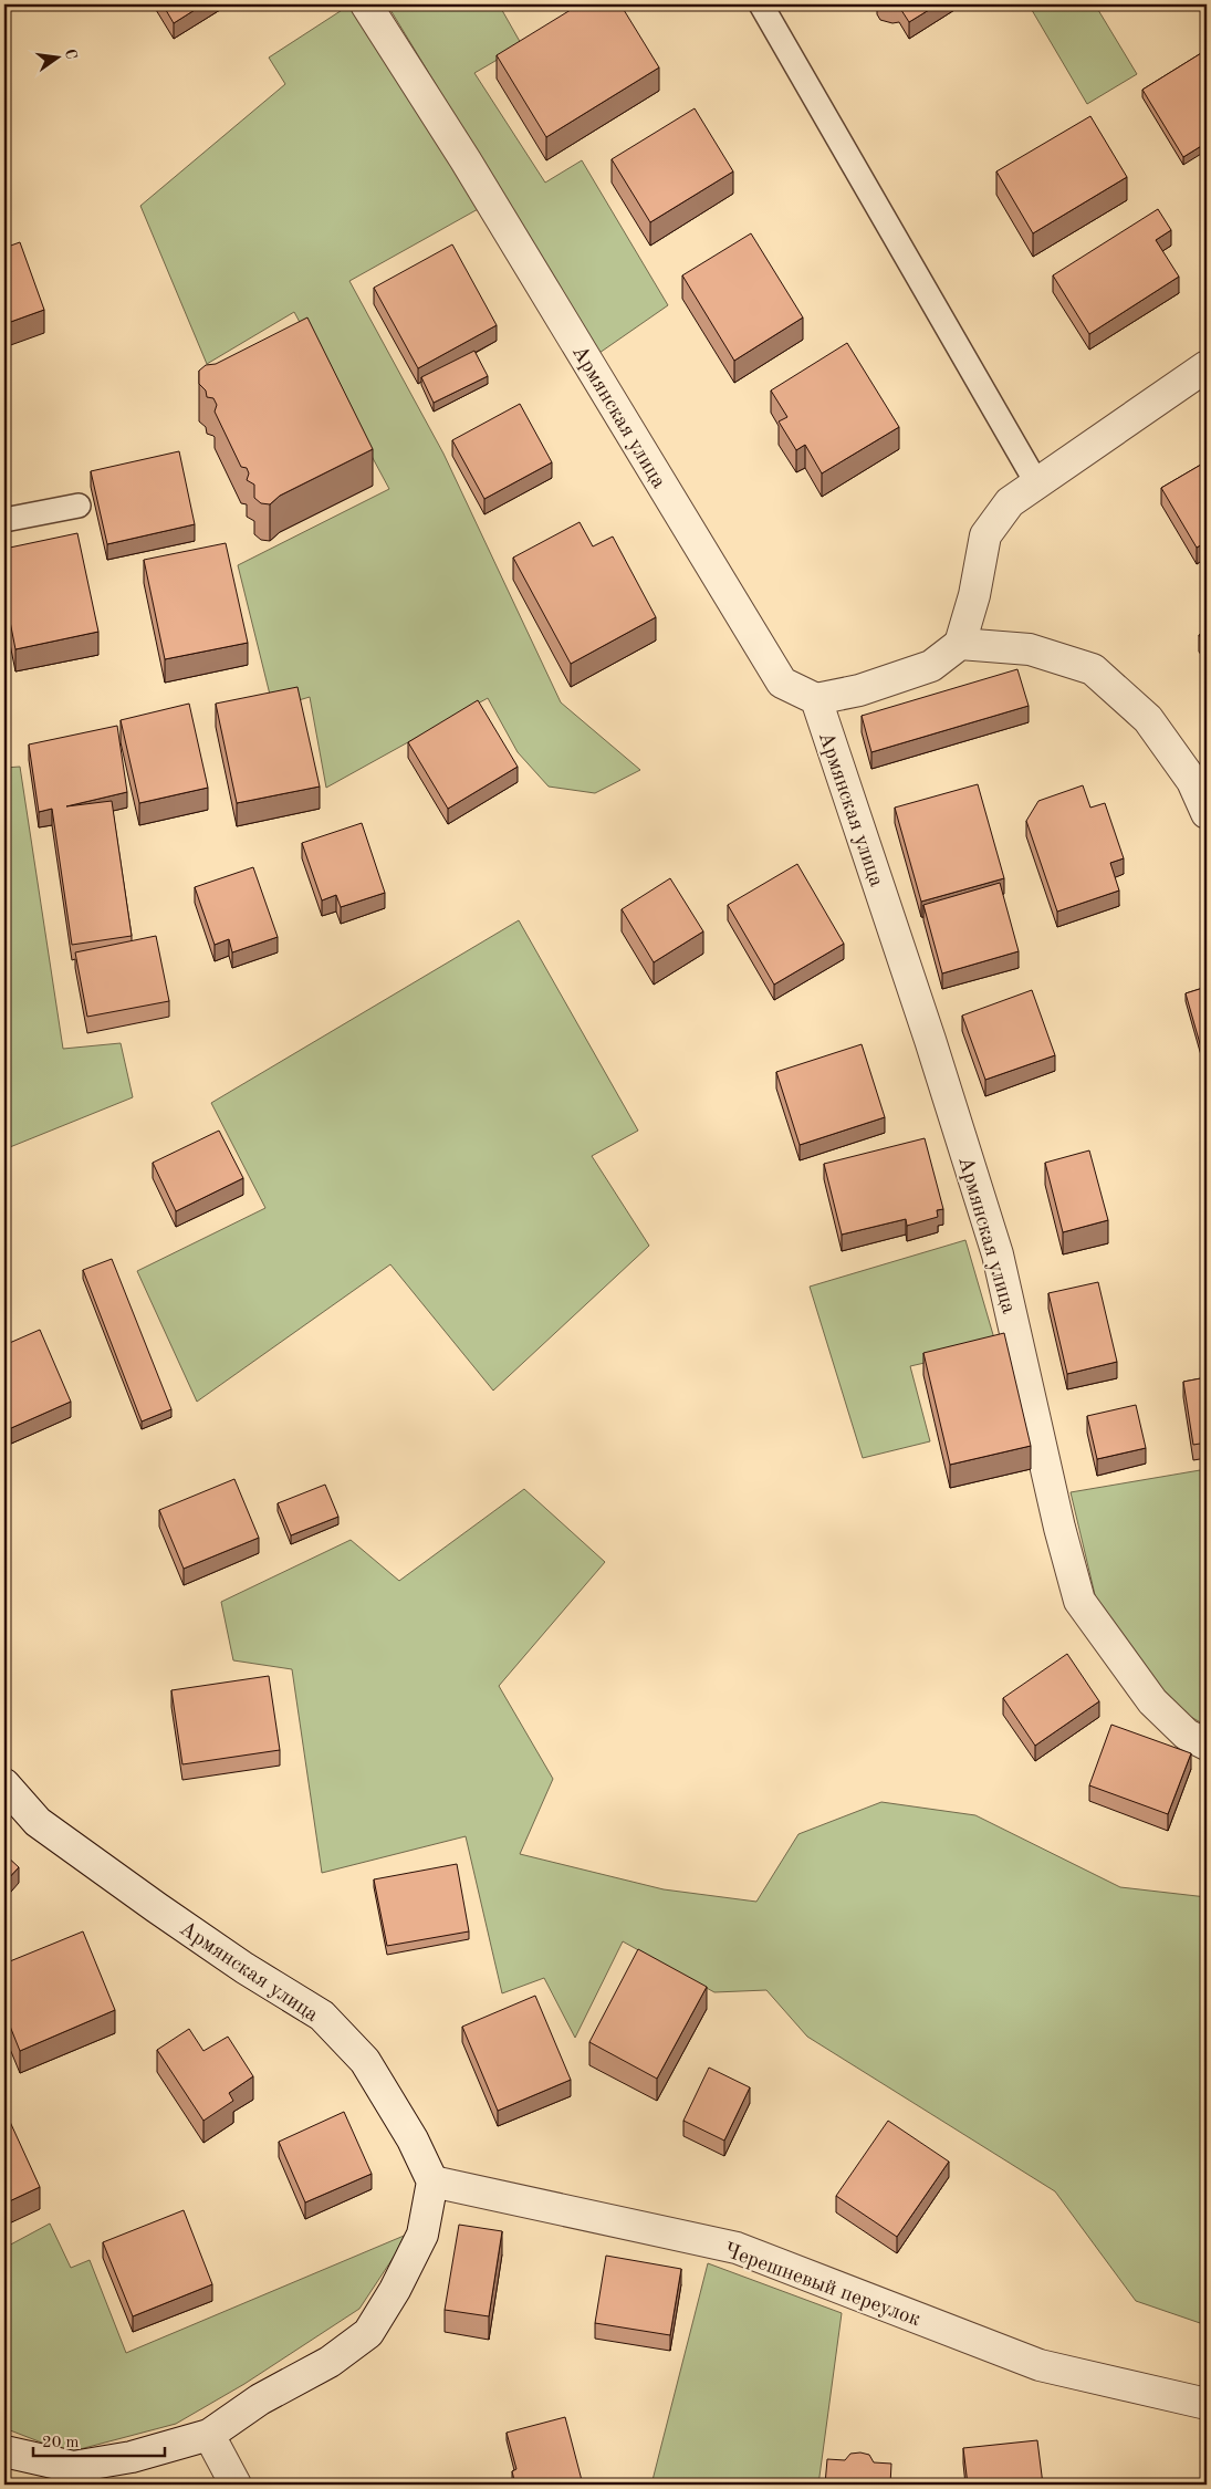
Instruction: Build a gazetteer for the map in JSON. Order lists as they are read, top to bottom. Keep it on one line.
{"streets":{"street":["Армянская улица","Черешневый переулок"]},"crossings":[["Армянская улица","Черешневый переулок"]],"scale_bar":"20 m","north":"right"}
